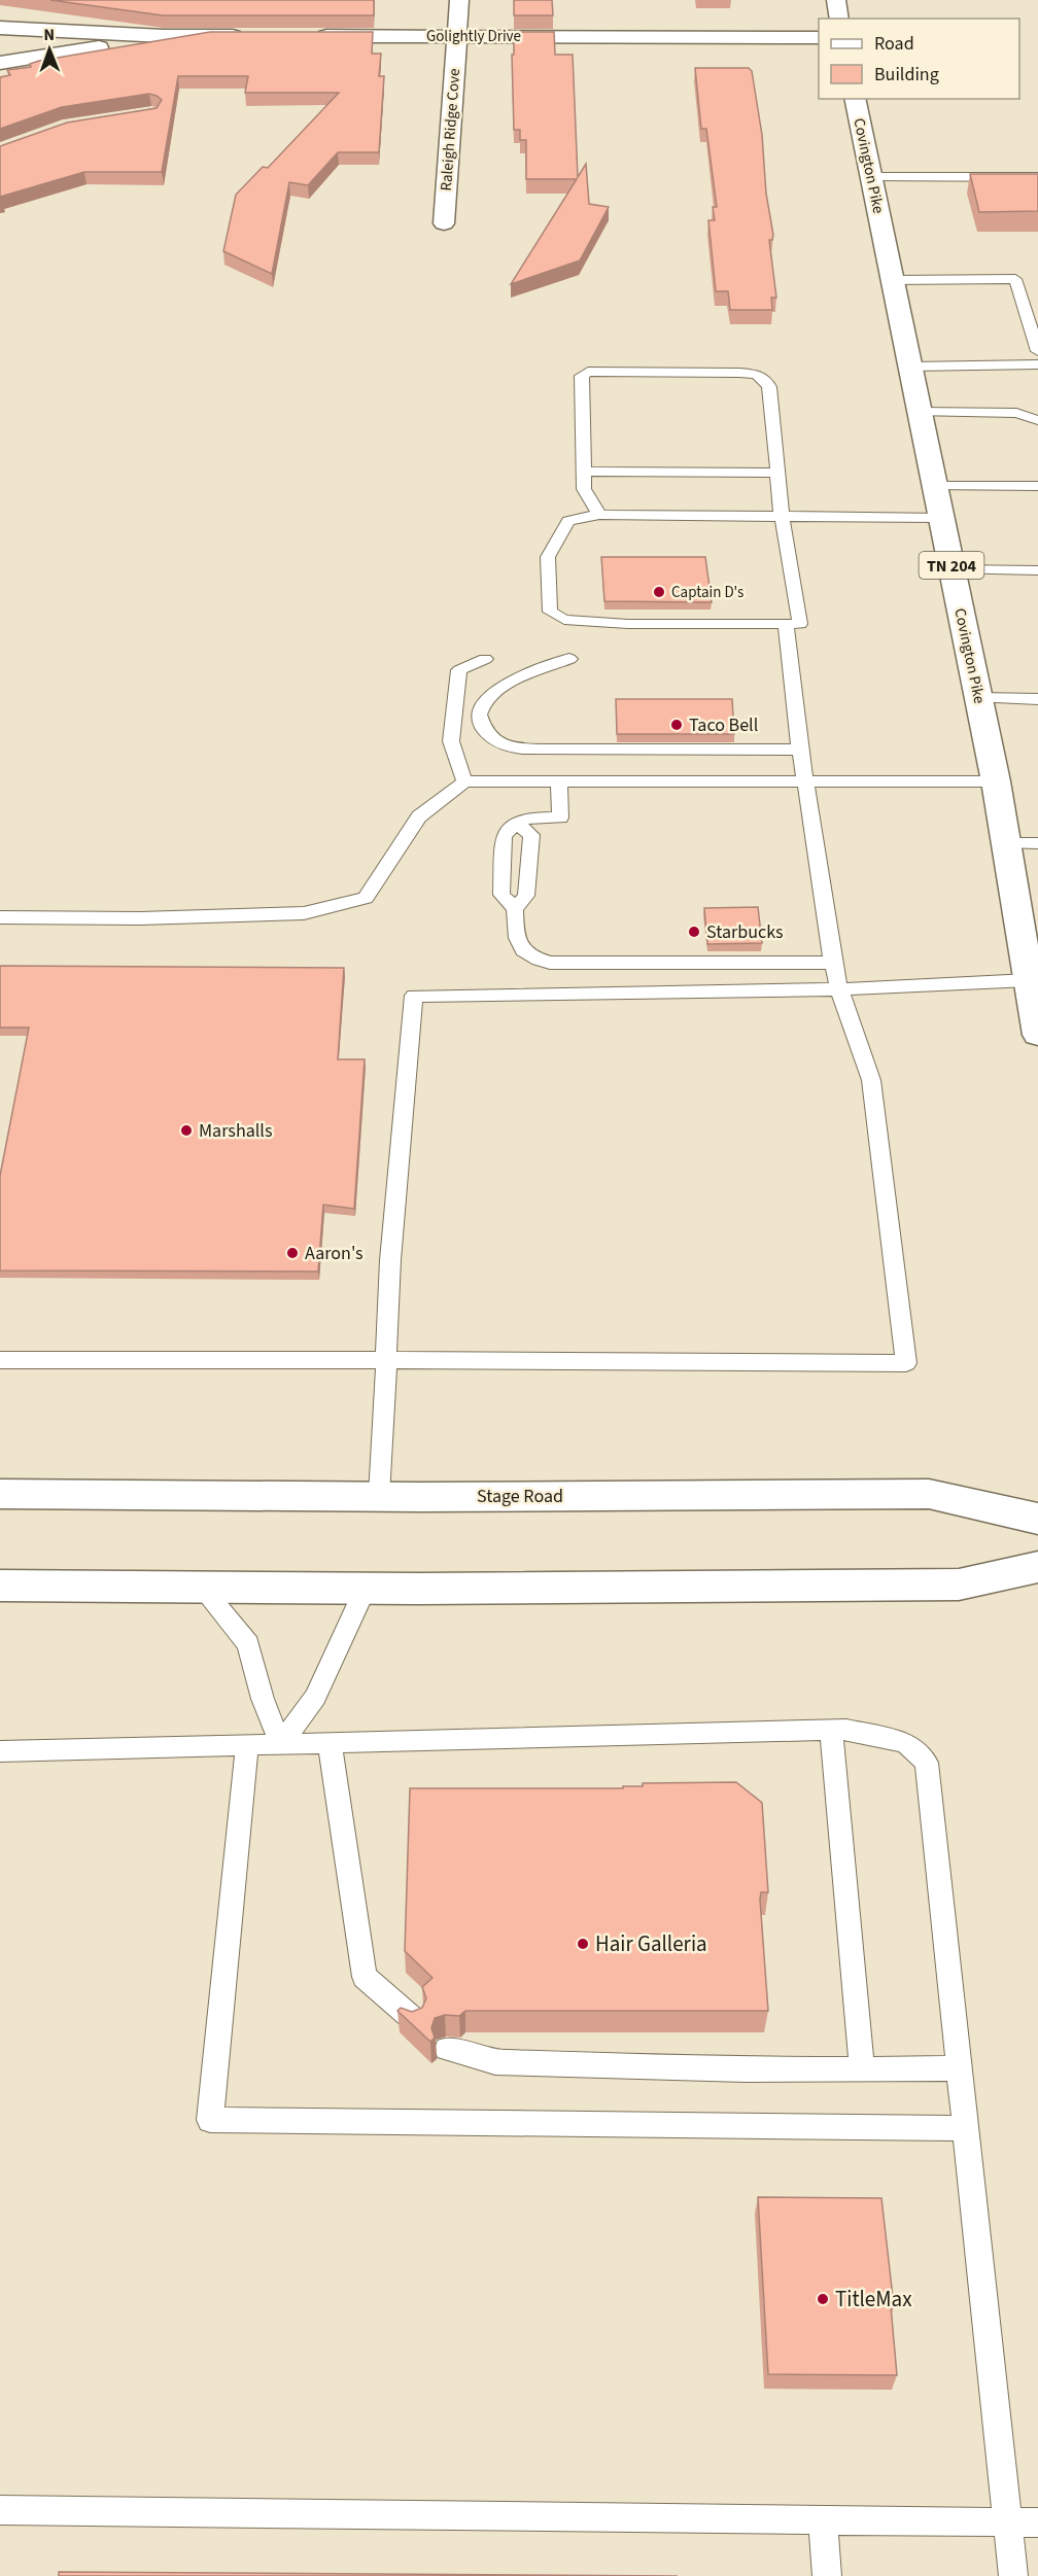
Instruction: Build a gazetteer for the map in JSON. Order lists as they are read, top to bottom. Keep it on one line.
{"streets":{"main road":["Golightly Drive","Raleigh Ridge Cove","Covington Pike","TN 204","Stage Road"]},"crossings":[["Golightly Drive","Raleigh Ridge Cove"]],"places":["Captain D's","Taco Bell","Starbucks","Marshalls","Aaron's","Hair Galleria","TitleMax"],"legend":["Road","Building"],"north":"top"}
